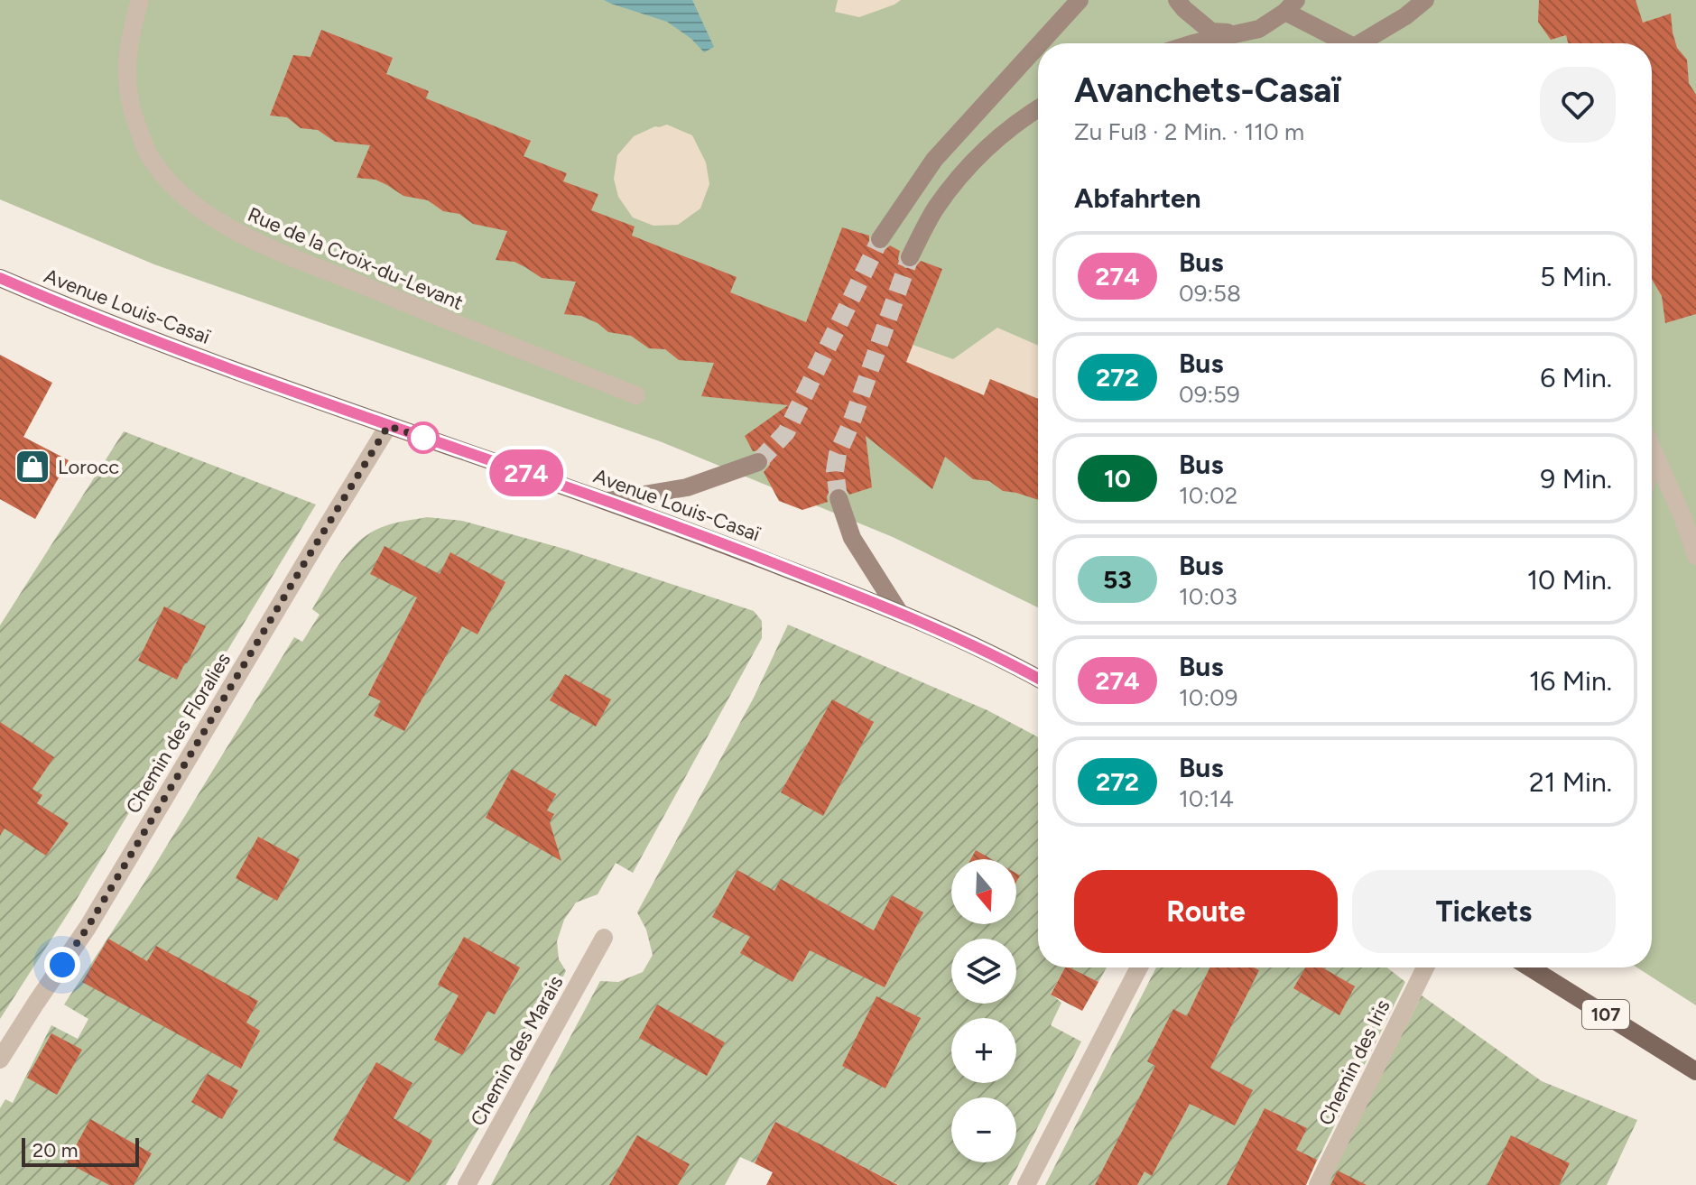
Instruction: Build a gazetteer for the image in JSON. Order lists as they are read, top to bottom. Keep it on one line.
{"streets":{"main road":["Avenue Louis-Casaï","107"],"street":["Rue de la Croix-du-Levant","Chemin des Floralies","Chemin des Marais","Chemin des Iris"]},"crossings":[["Avenue Louis-Casaï","Chemin des Floralies"]],"places":{"shop":["Lorocc"]},"lines":["bus line 274"],"scale_bar":"20 m","north":"bottom","page":{"on_map":"274","heading":[["Avanchets-Casaï","Zu Fuß · 2 Min. · 110 m"],"Abfahrten"],"list":[{"mark":"274","name":"Bus","note":"09:58","value":"5 Min."},{"mark":"272","name":"Bus","note":"09:59","value":"6 Min."},{"mark":"10","name":"Bus","note":"10:02","value":"9 Min."},{"mark":"53","name":"Bus","note":"10:03","value":"10 Min."},{"mark":"274","name":"Bus","note":"10:09","value":"16 Min."},{"mark":"272","name":"Bus","note":"10:14","value":"21 Min."}],"buttons":["Route","Tickets"],"map_buttons":["+","−"],"scale":"20 m"}}
